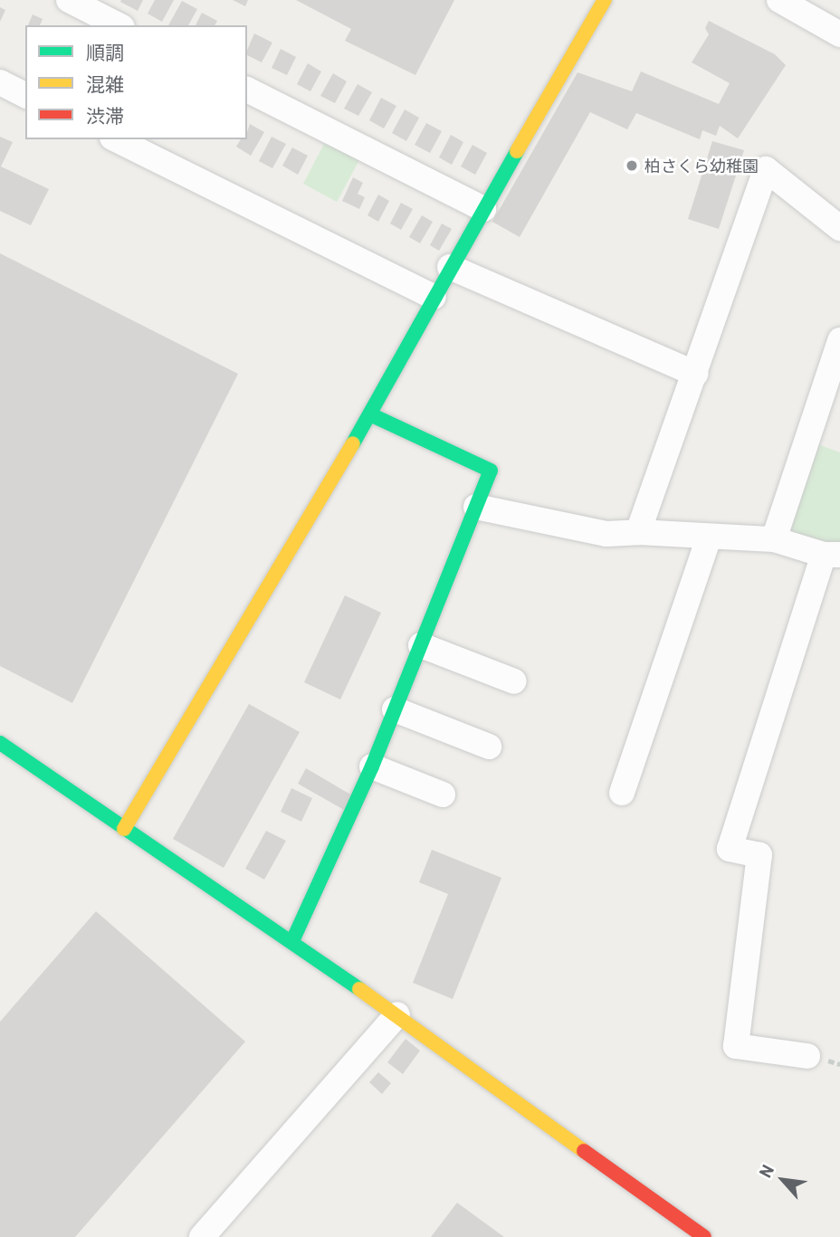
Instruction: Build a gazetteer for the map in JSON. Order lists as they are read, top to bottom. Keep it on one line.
{"places":["柏さくら幼稚園"],"legend":["順調","混雑","渋滞"],"north":"top left"}
